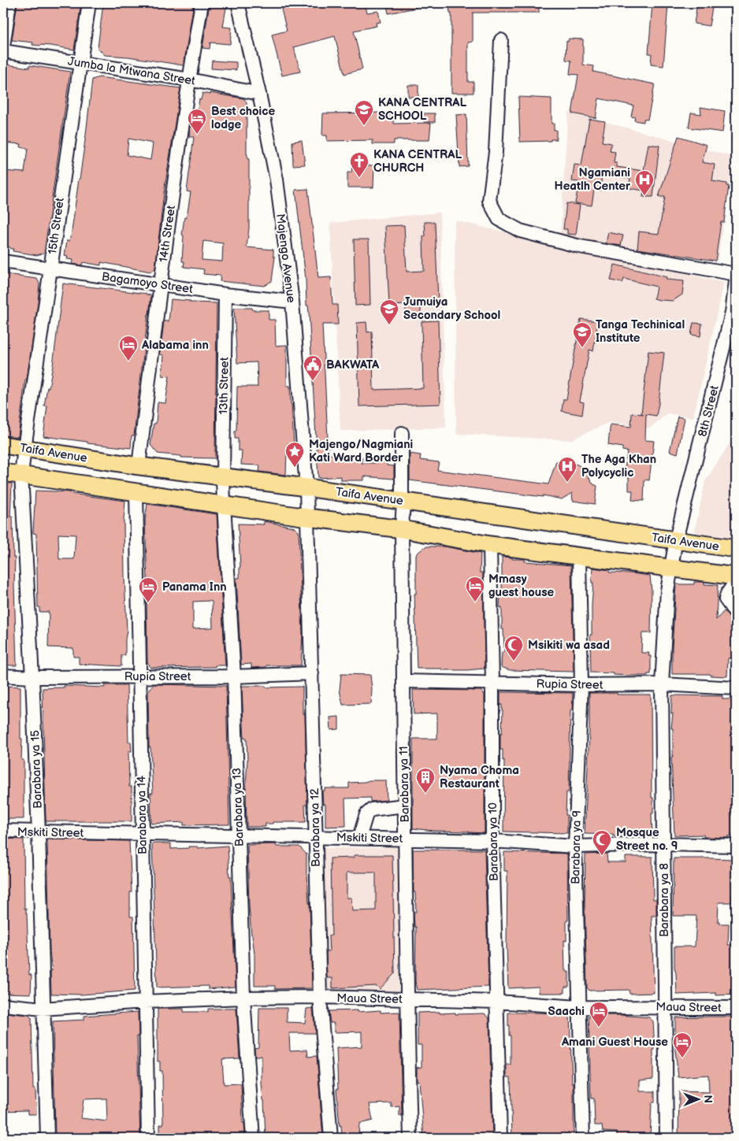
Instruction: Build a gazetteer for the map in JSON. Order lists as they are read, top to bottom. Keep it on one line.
{"streets":{"main road":["Taifa Avenue"],"street":["Jumba la Mtwana Street","15th Street","14th Street","Majengo Avenue","Bagamoyo Street","13th Street","8th Street","Rupia Street","Barabara ya 15","Barabara ya 11","Barabara ya 13","Barabara ya 14","Barabara ya 12","Mskiti Street","Barabara ya 10","Barabara ya 9","Barabara ya 8","Maua Street"]},"crossings":[["Jumba la Mtwana Street","15th Street"],["Jumba la Mtwana Street","14th Street"],["Jumba la Mtwana Street","Majengo Avenue"],["15th Street","Bagamoyo Street"],["15th Street","Taifa Avenue"],["15th Street","Barabara ya 15"],["14th Street","Bagamoyo Street"],["14th Street","Taifa Avenue"],["Majengo Avenue","Bagamoyo Street"],["Majengo Avenue","Taifa Avenue"],["Majengo Avenue","Barabara ya 12"],["Bagamoyo Street","13th Street"],["13th Street","Taifa Avenue"],["13th Street","Barabara ya 13"],["8th Street","Taifa Avenue"],["8th Street","Barabara ya 8"],["Taifa Avenue","Barabara ya 15"],["Taifa Avenue","Barabara ya 11"],["Taifa Avenue","Barabara ya 13"],["Rupia Street","Barabara ya 15"],["Rupia Street","Barabara ya 11"],["Rupia Street","Barabara ya 13"],["Rupia Street","Barabara ya 14"],["Rupia Street","Barabara ya 12"],["Rupia Street","Barabara ya 10"],["Rupia Street","Barabara ya 9"],["Rupia Street","Barabara ya 8"],["Barabara ya 15","Mskiti Street"],["Barabara ya 15","Maua Street"],["Barabara ya 11","Mskiti Street"],["Barabara ya 11","Maua Street"],["Barabara ya 13","Mskiti Street"],["Barabara ya 13","Maua Street"],["Barabara ya 14","Mskiti Street"],["Barabara ya 14","Maua Street"],["Barabara ya 12","Mskiti Street"],["Barabara ya 12","Maua Street"],["Mskiti Street","Barabara ya 10"],["Mskiti Street","Barabara ya 9"],["Mskiti Street","Barabara ya 8"],["Barabara ya 10","Maua Street"],["Barabara ya 9","Maua Street"],["Barabara ya 8","Maua Street"]],"places":{"school or university":["KANA CENTRAL SCHOOL","Jumuiya Secondary School","Tanga Techinical Institute"],"hotel":["Best choice lodge","Alabama inn","Mmasy guest house","Panama Inn","Saachi","Amani Guest House"],"church":["KANA CENTRAL CHURCH"],"hospital":["Ngamiani Heatlh Center","The Aga Khan Polycyclic"],"public building":["BAKWATA"],"place":["Majengo/Nagmiani Kati Ward Border"],"mosque":["Msikiti wa asad","Mosque Street no. 9"],"building":["Nyama Choma Restaurant"]},"north":"right"}
